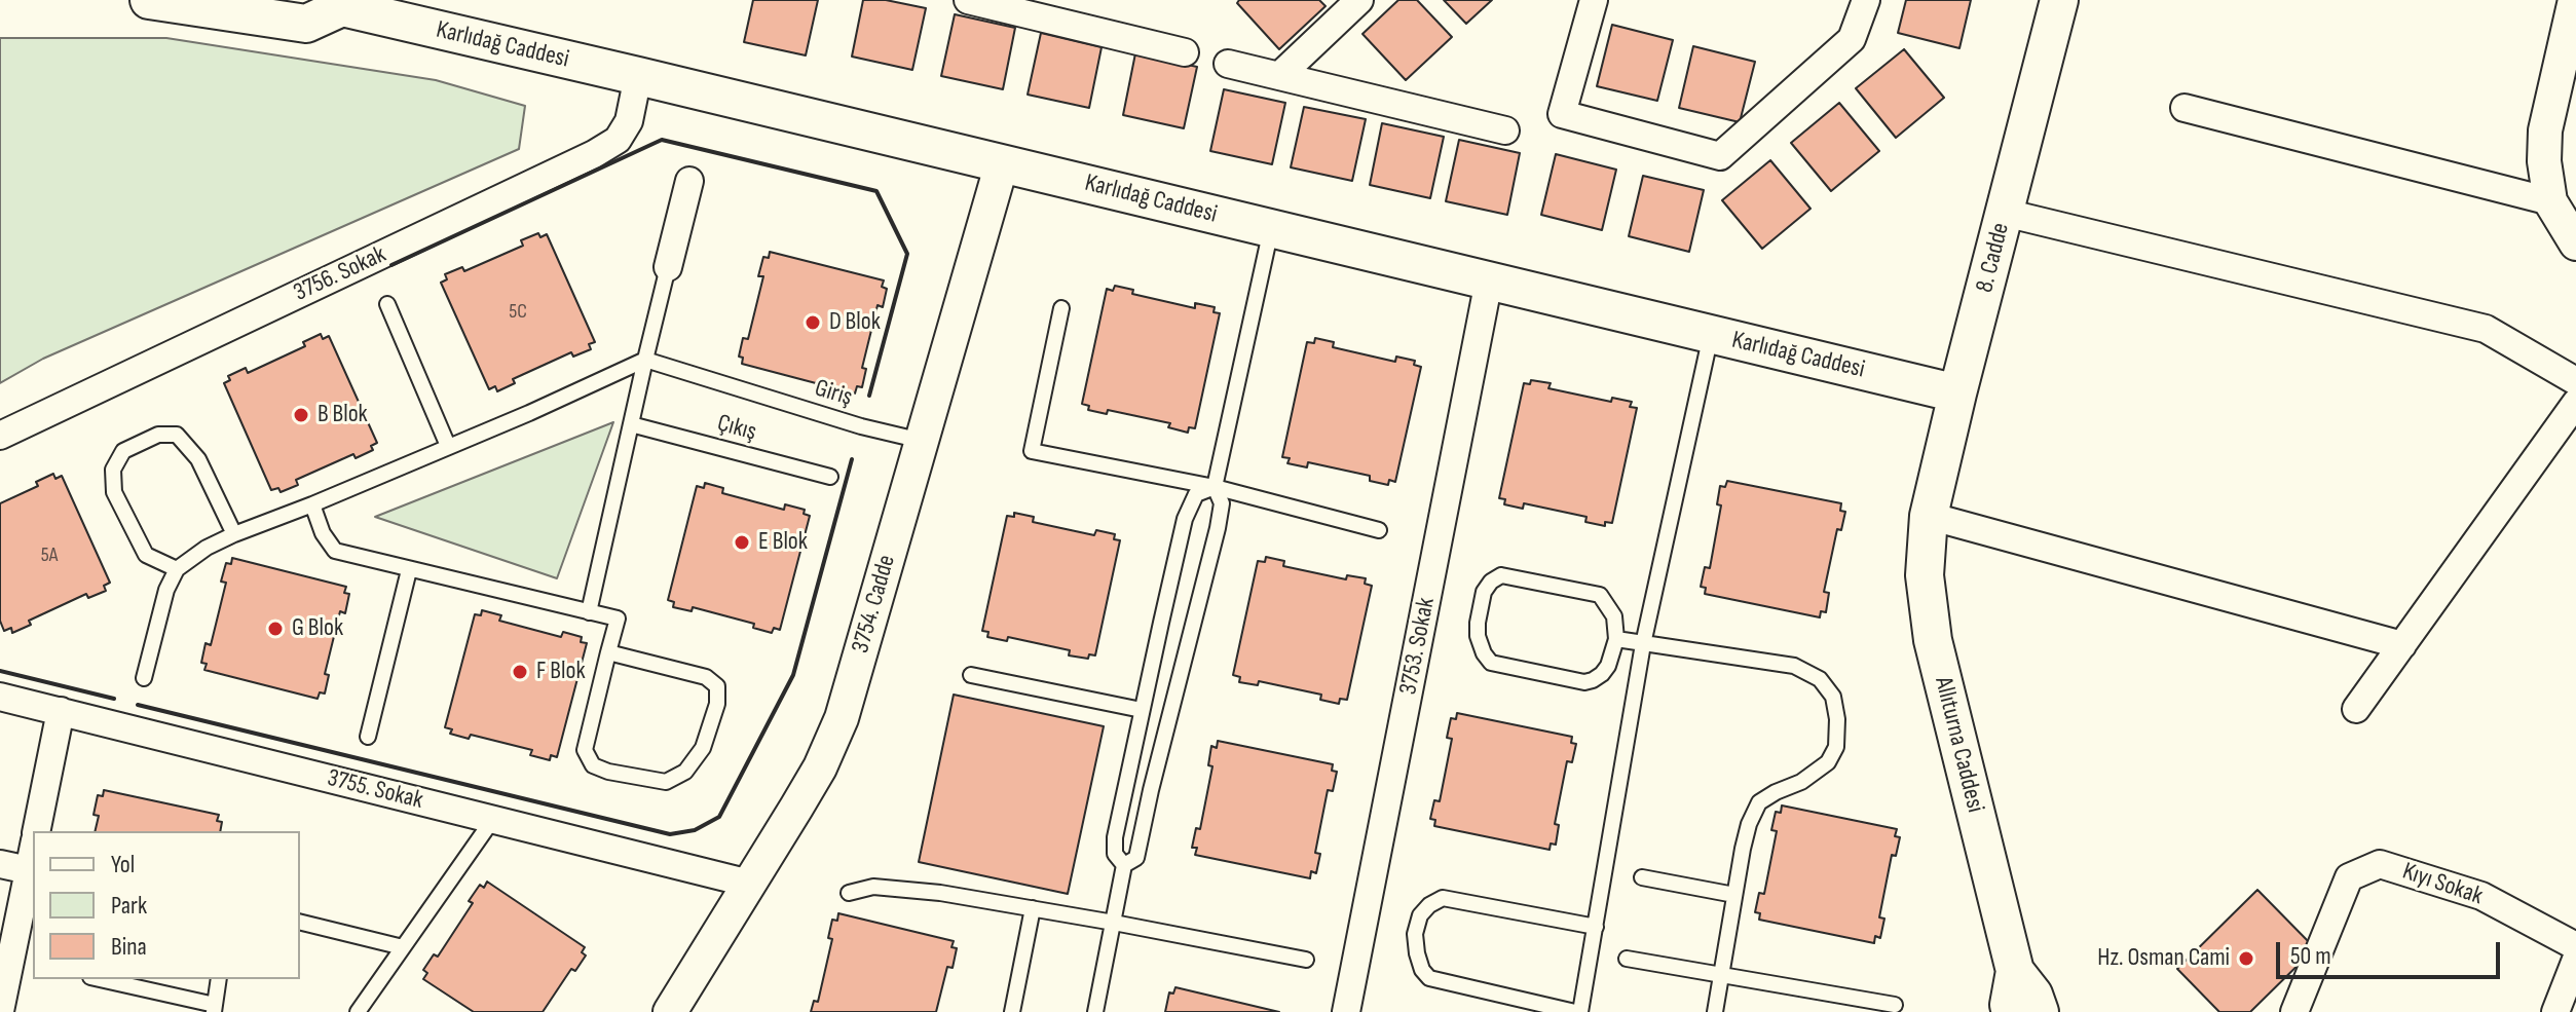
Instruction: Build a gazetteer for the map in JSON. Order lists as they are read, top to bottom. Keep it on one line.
{"streets":{"main road":["Karlıdağ Caddesi","8. Cadde","Allıturna Caddesi"],"street":["3756. Sokak","3754. Cadde","3753. Sokak","3755. Sokak","Kıyı Sokak"],"lane":["Giriş","Çıkış"]},"crossings":[["Karlıdağ Caddesi","8. Cadde"],["Karlıdağ Caddesi","3756. Sokak"],["Karlıdağ Caddesi","3754. Cadde"],["Karlıdağ Caddesi","3753. Sokak"],["8. Cadde","Allıturna Caddesi"],["Giriş","3754. Cadde"],["3754. Cadde","3755. Sokak"]],"places":["D Blok","B Blok","E Blok","G Blok","F Blok","Hz. Osman Cami"],"house_numbers":["5C","5A"],"legend":["Yol","Park","Bina"],"scale_bar":"50 m"}
